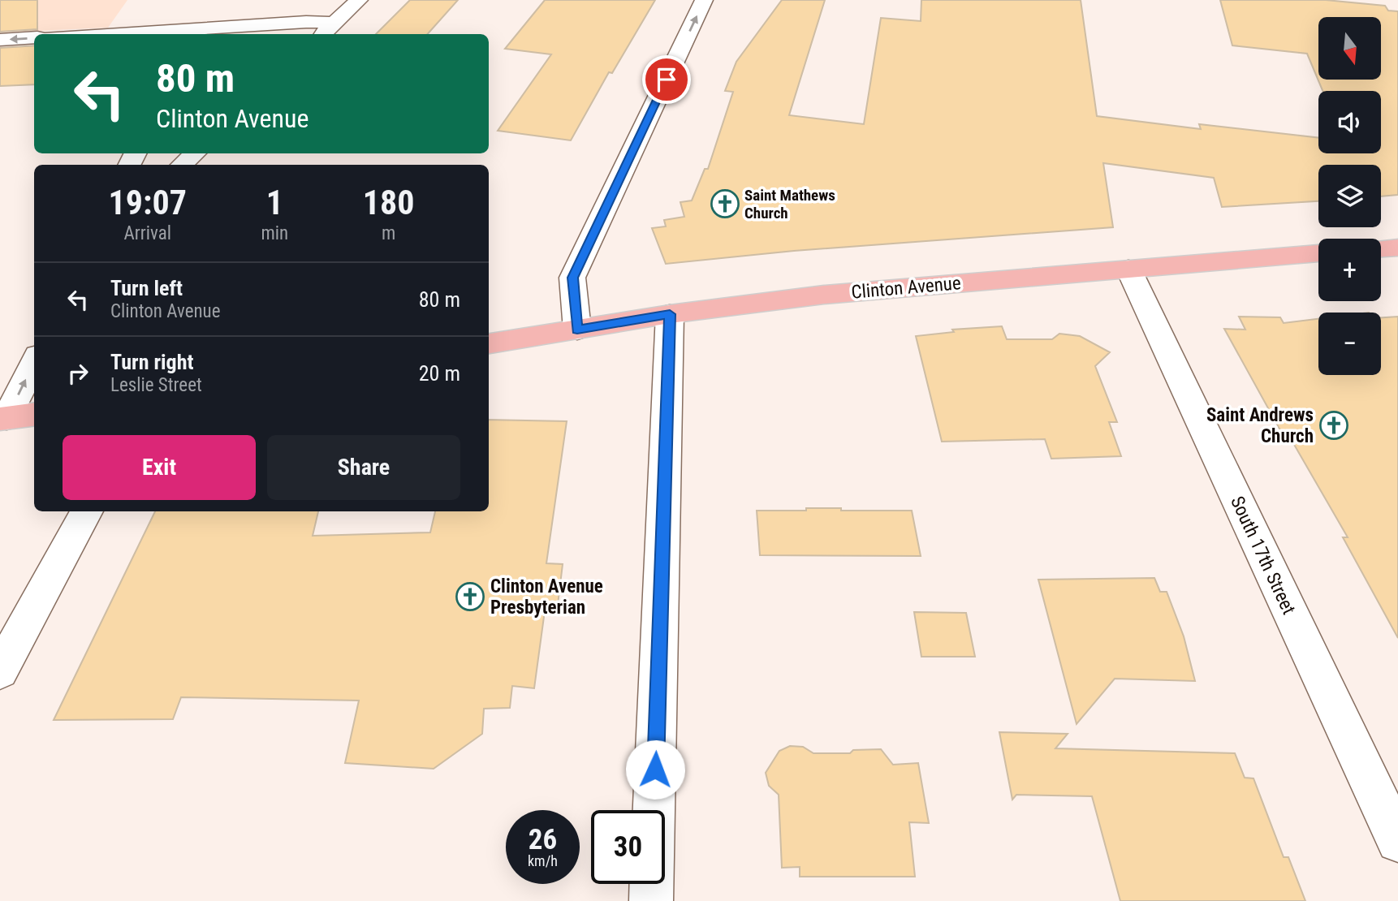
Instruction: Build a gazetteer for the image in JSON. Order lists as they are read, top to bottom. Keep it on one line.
{"streets":{"main road":["Clinton Avenue"],"street":["South 17th Street"]},"crossings":[["Clinton Avenue","South 17th Street"]],"places":{"church":["Saint Mathews Church","Saint Andrews Church","Clinton Avenue Presbyterian"]},"north":"bottom","page":{"map_buttons":["+","−"],"turn":["80 m","Clinton Avenue"],"eta":["19:07","Arrival","1","min","180","m"],"list":[{"name":"Turn left","note":"Clinton Avenue","value":"80 m"},{"name":"Turn right","note":"Leslie Street","value":"20 m"}],"buttons":["Exit","Share"],"speed":"26 km/h","limit":"30"}}
